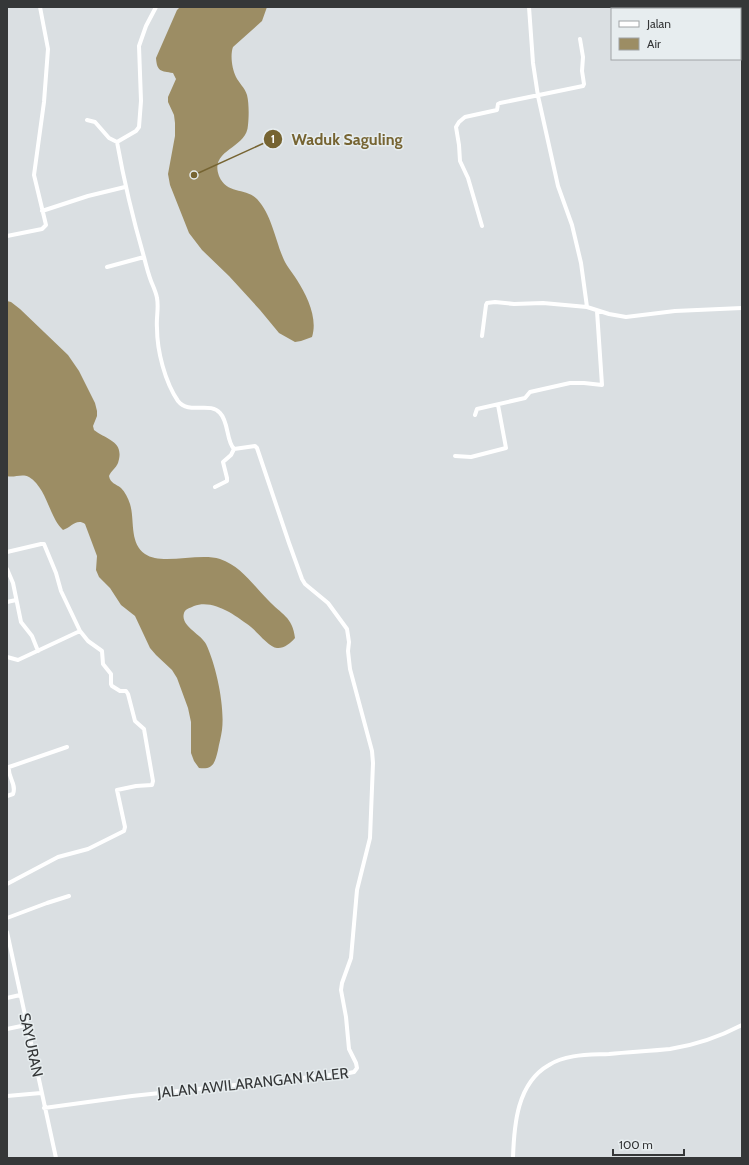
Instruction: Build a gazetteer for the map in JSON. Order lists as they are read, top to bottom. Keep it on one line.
{"streets":{"street":["SAYURAN","JALAN AWILARANGAN KALER"]},"crossings":[["SAYURAN","JALAN AWILARANGAN KALER"]],"places":["Waduk Saguling"],"legend":["Jalan","Air"],"scale_bar":"100 m"}
